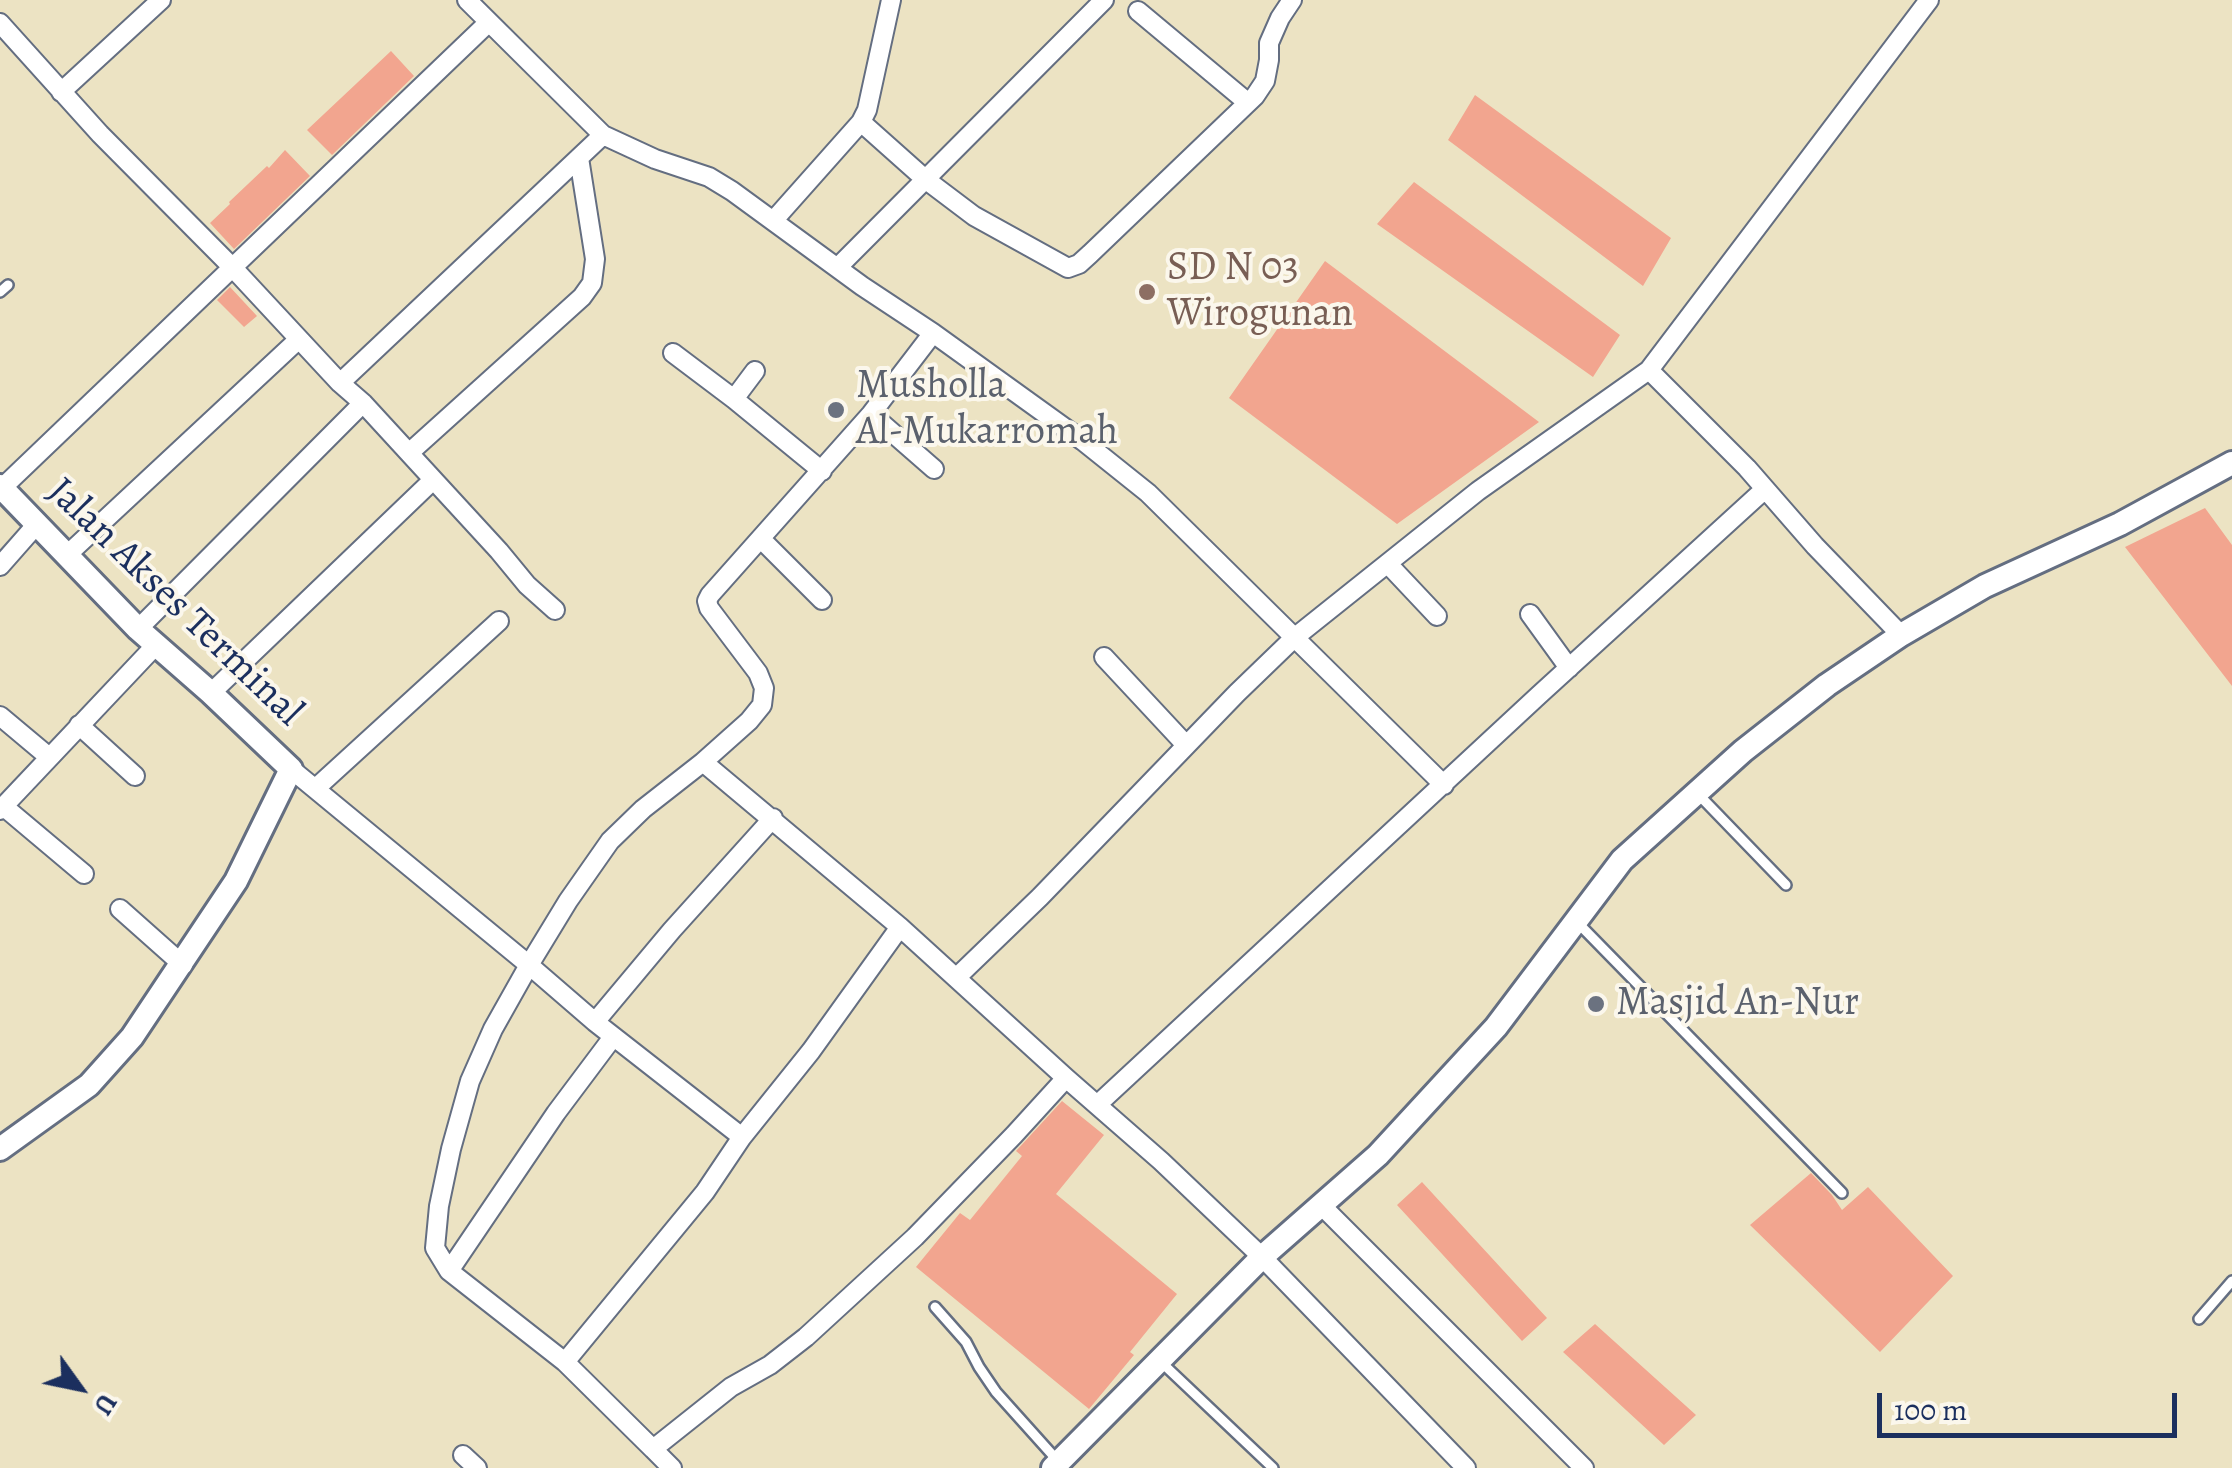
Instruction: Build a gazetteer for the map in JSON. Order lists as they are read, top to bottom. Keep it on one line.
{"streets":{"street":["Jalan Akses Terminal"]},"places":["SD N 03 Wirogunan","Musholla Al-Mukarromah","Masjid An-Nur"],"scale_bar":"100 m","north":"bottom right"}
